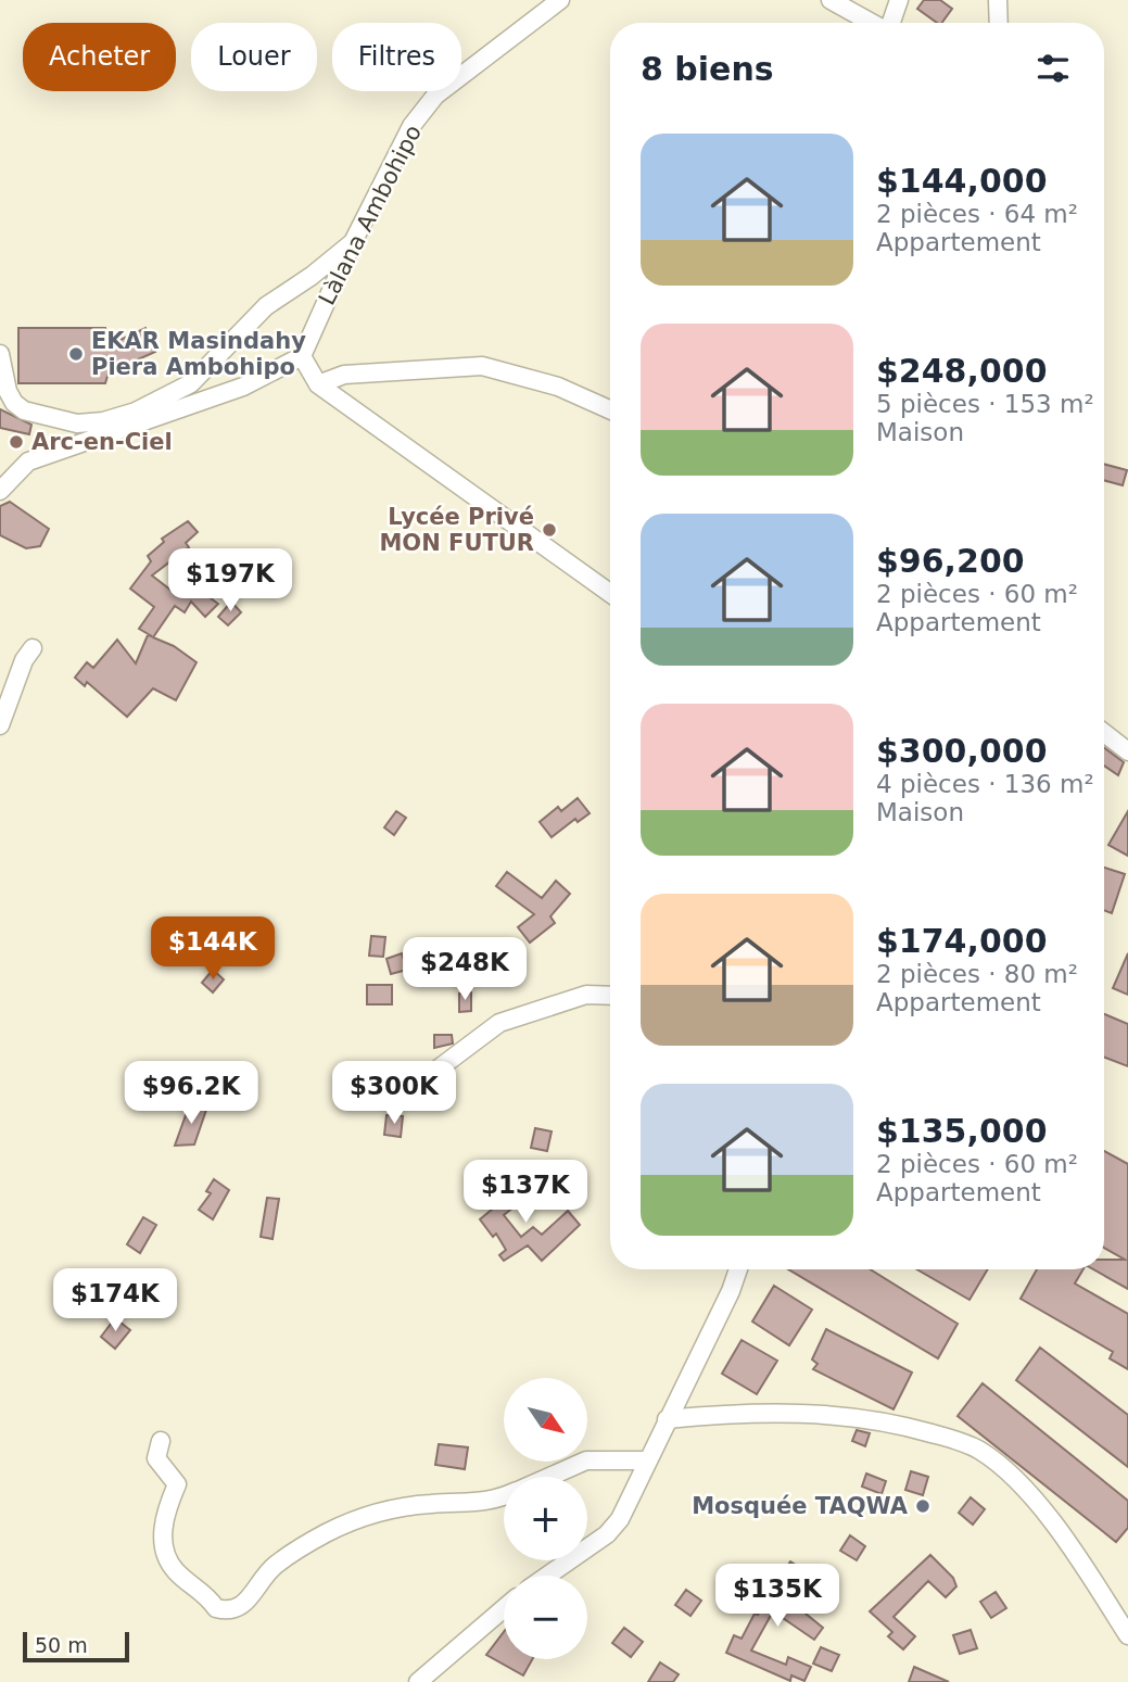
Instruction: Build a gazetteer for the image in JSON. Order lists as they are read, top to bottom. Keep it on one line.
{"streets":{"street":["Làlana Ambohipo"]},"places":["EKAR Masindahy Piera Ambohipo","Arc-en-Ciel","Lycée Privé MON FUTUR","Mosquée TAQWA"],"scale_bar":"50 m","north":"bottom right","page":{"chip":["Acheter","Louer","Filtres"],"heading":"8 biens","list":[{"name":"$144,000","note":"2 pièces · 64 m² · Appartement"},{"name":"$248,000","note":"5 pièces · 153 m² · Maison"},{"name":"$96,200","note":"2 pièces · 60 m² · Appartement"},{"name":"$300,000","note":"4 pièces · 136 m² · Maison"},{"name":"$174,000","note":"2 pièces · 80 m² · Appartement"},{"name":"$135,000","note":"2 pièces · 60 m² · Appartement"}],"price":["$197K","$144K","$248K","$96.2K","$300K","$137K","$174K","$135K"],"map_buttons":["+","−"],"scale":"50 m"}}
